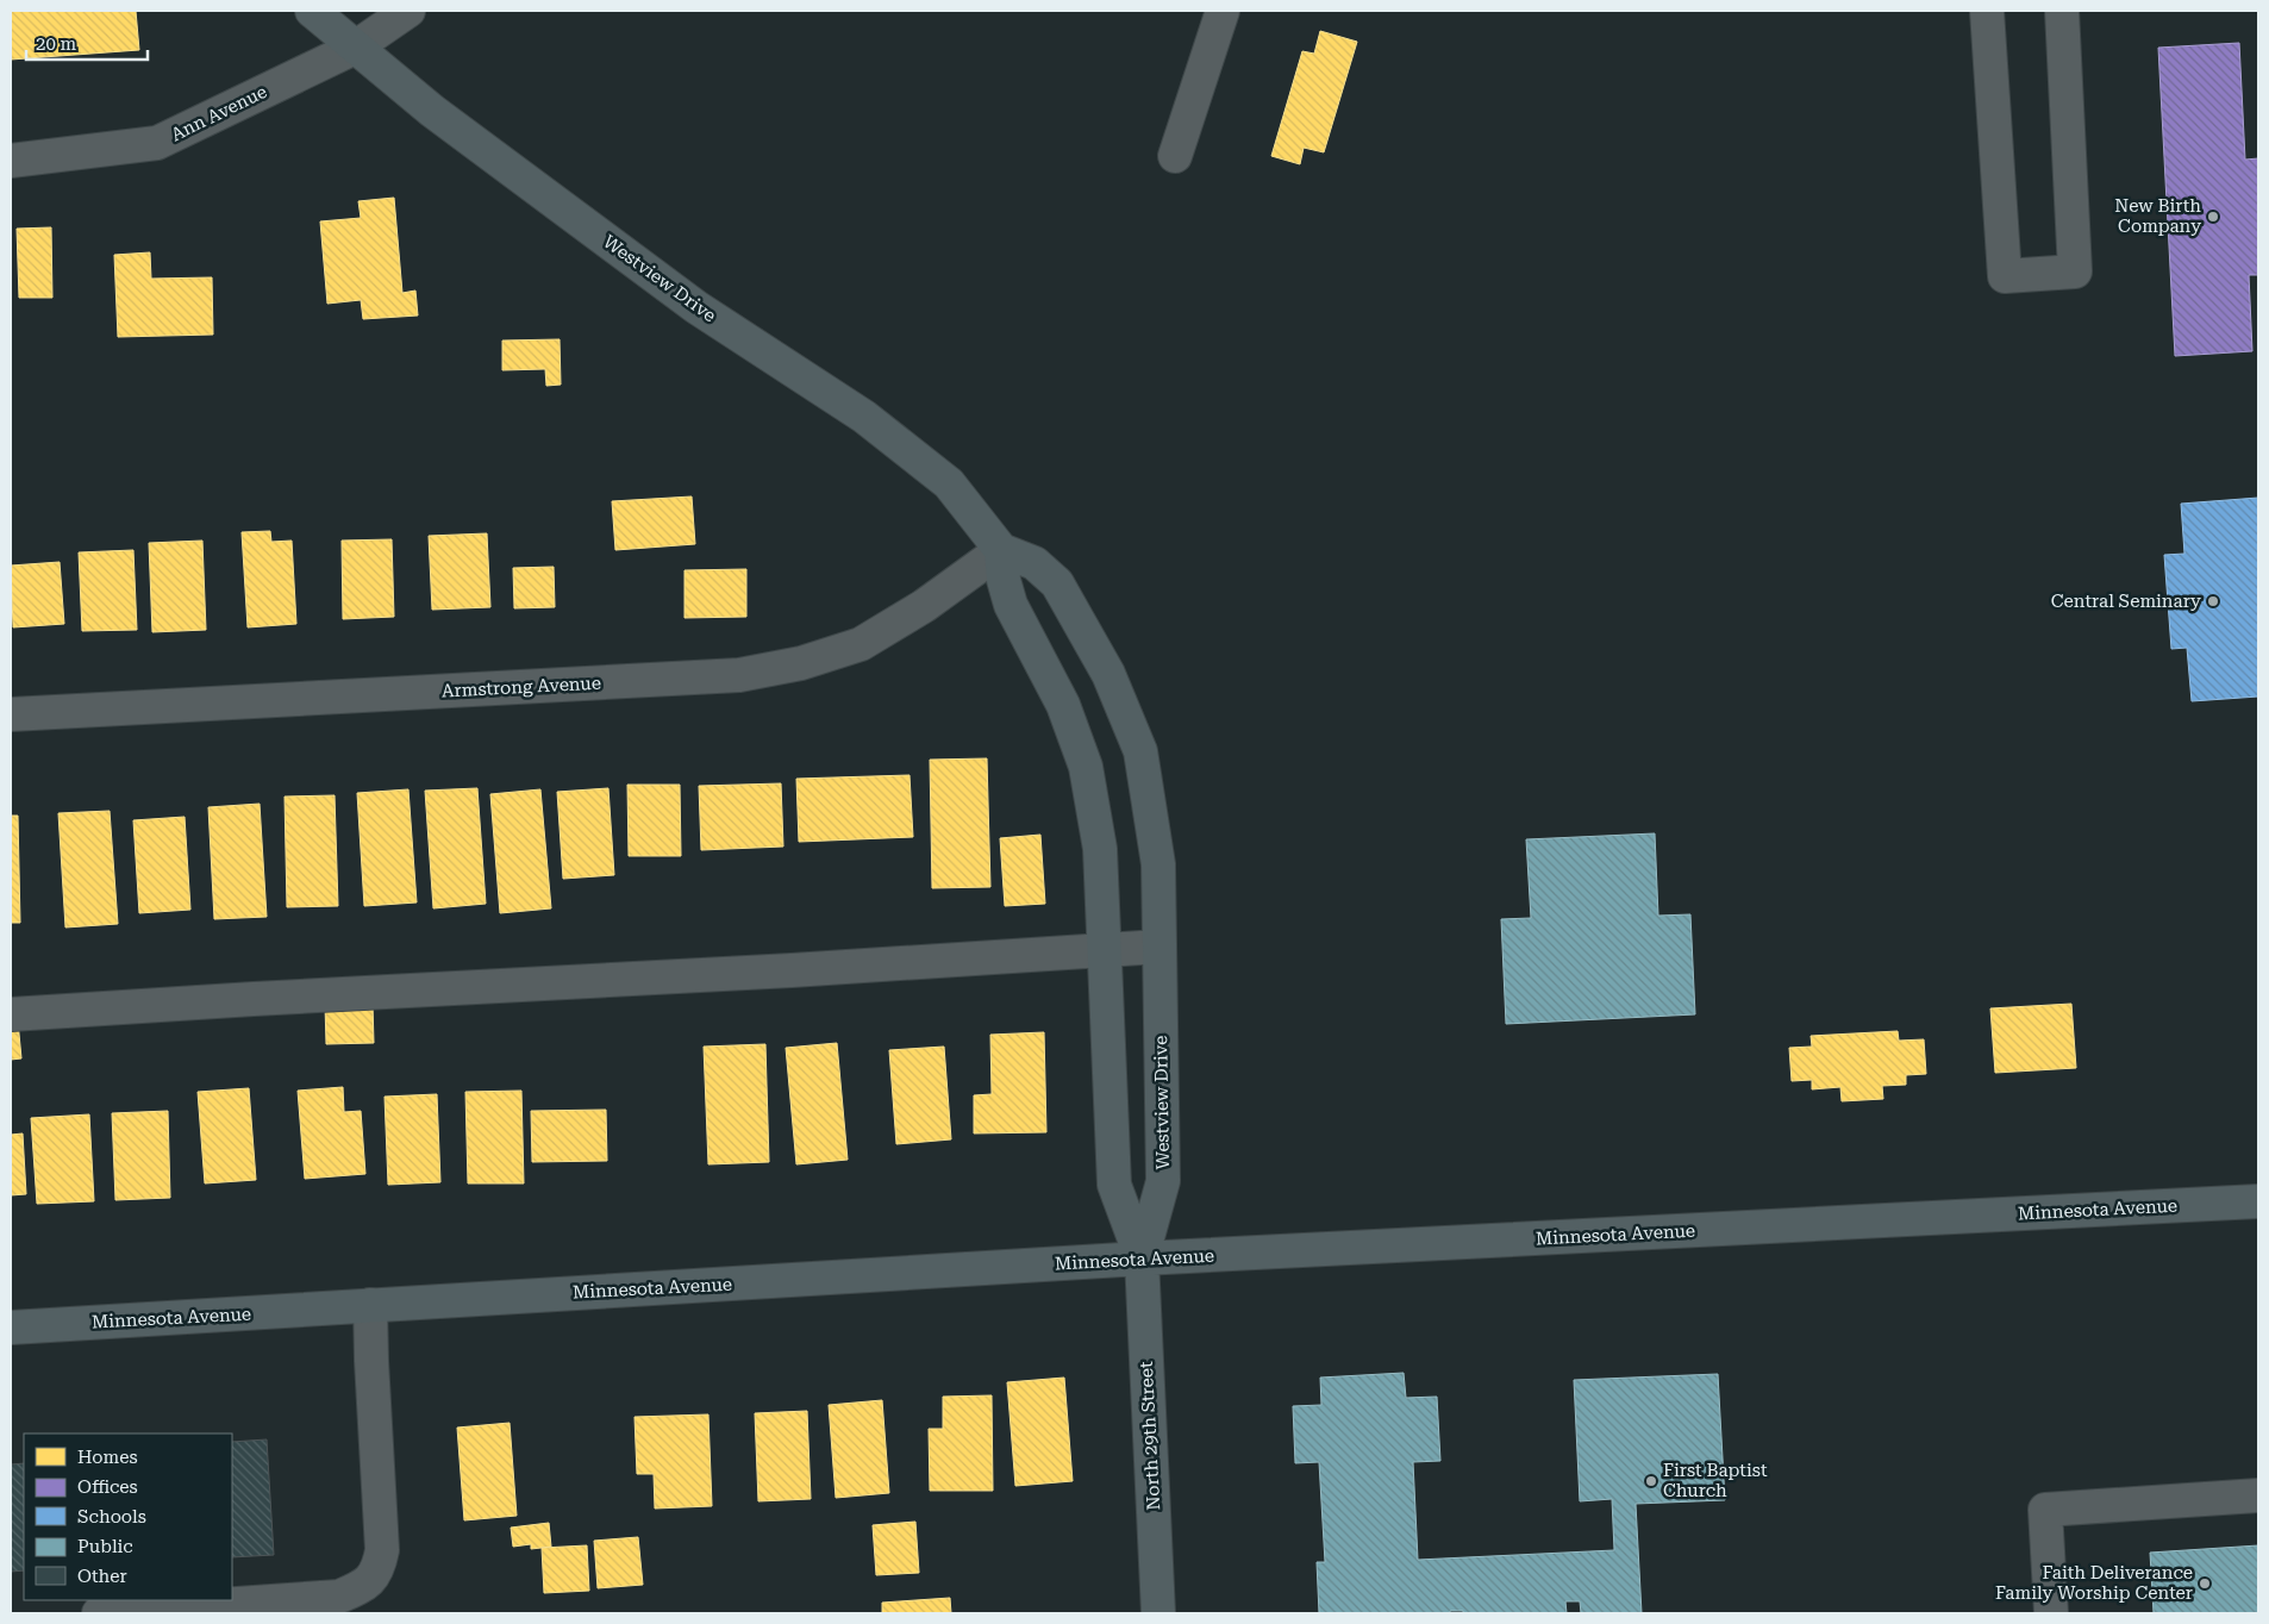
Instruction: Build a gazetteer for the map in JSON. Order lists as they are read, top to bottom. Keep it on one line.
{"streets":{"main road":["Westview Drive","Minnesota Avenue","North 29th Street"],"street":["Ann Avenue","Armstrong Avenue"]},"crossings":[["Ann Avenue","Westview Drive"],["Westview Drive","Armstrong Avenue"],["Westview Drive","Minnesota Avenue"],["Westview Drive","North 29th Street"],["Minnesota Avenue","North 29th Street"]],"places":["New Birth Company","Central Seminary","First Baptist Church","Faith Deliverance Family Worship Center"],"legend":["Homes","Offices","Schools","Public","Other"],"scale_bar":"20 m"}
